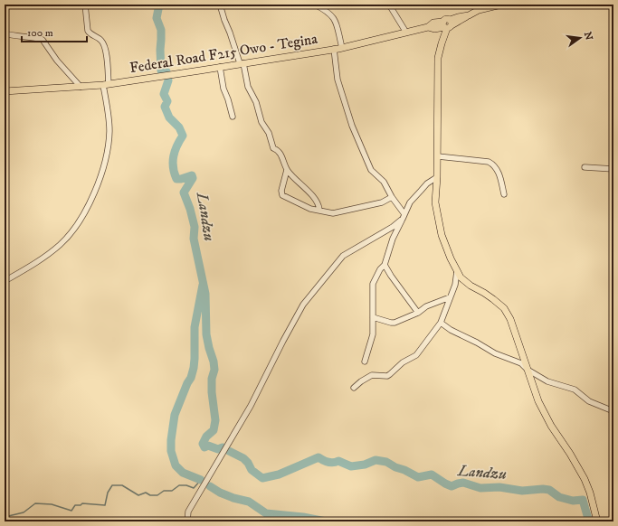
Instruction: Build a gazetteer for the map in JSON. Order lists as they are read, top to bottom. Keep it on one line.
{"streets":{"main road":["Federal Road F215 Owo - Tegina"]},"water":["Landzu"],"scale_bar":"100 m","north":"right"}
